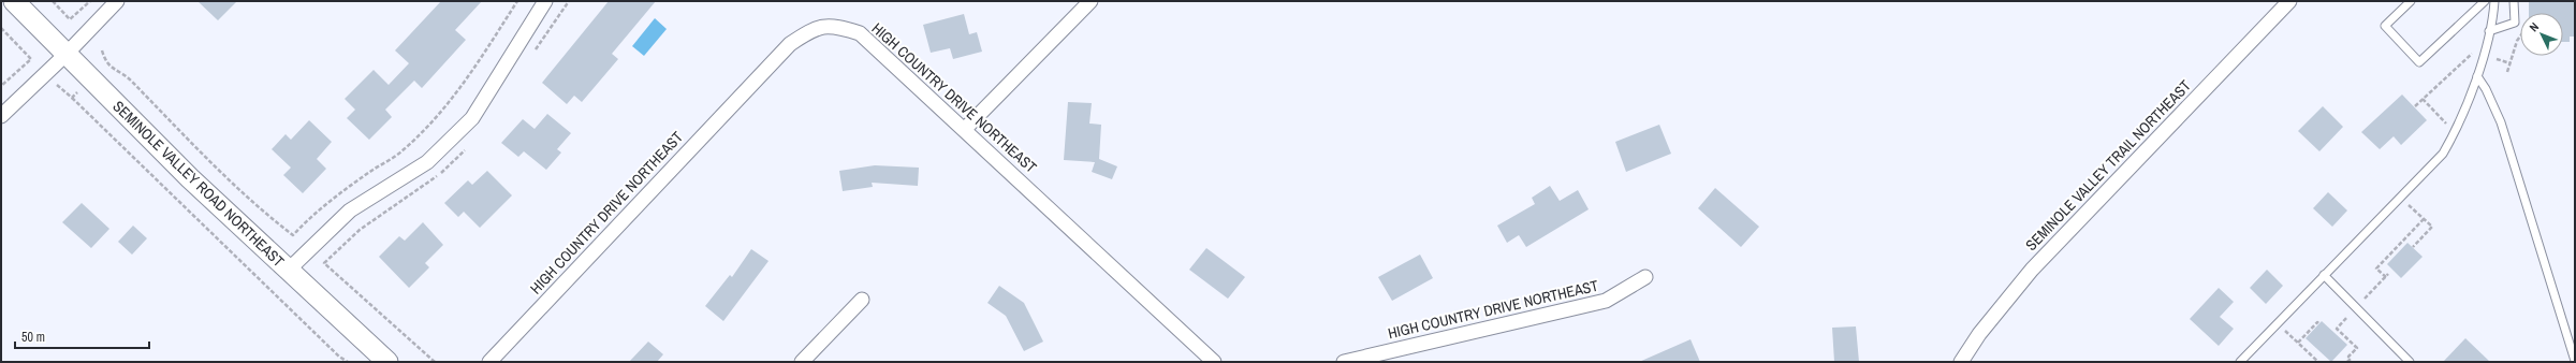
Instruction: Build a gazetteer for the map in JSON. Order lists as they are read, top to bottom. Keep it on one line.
{"streets":{"street":["HIGH COUNTRY DRIVE NORTHEAST","SEMINOLE VALLEY TRAIL NORTHEAST","SEMINOLE VALLEY ROAD NORTHEAST"]},"scale_bar":"50 m","north":"top left"}
